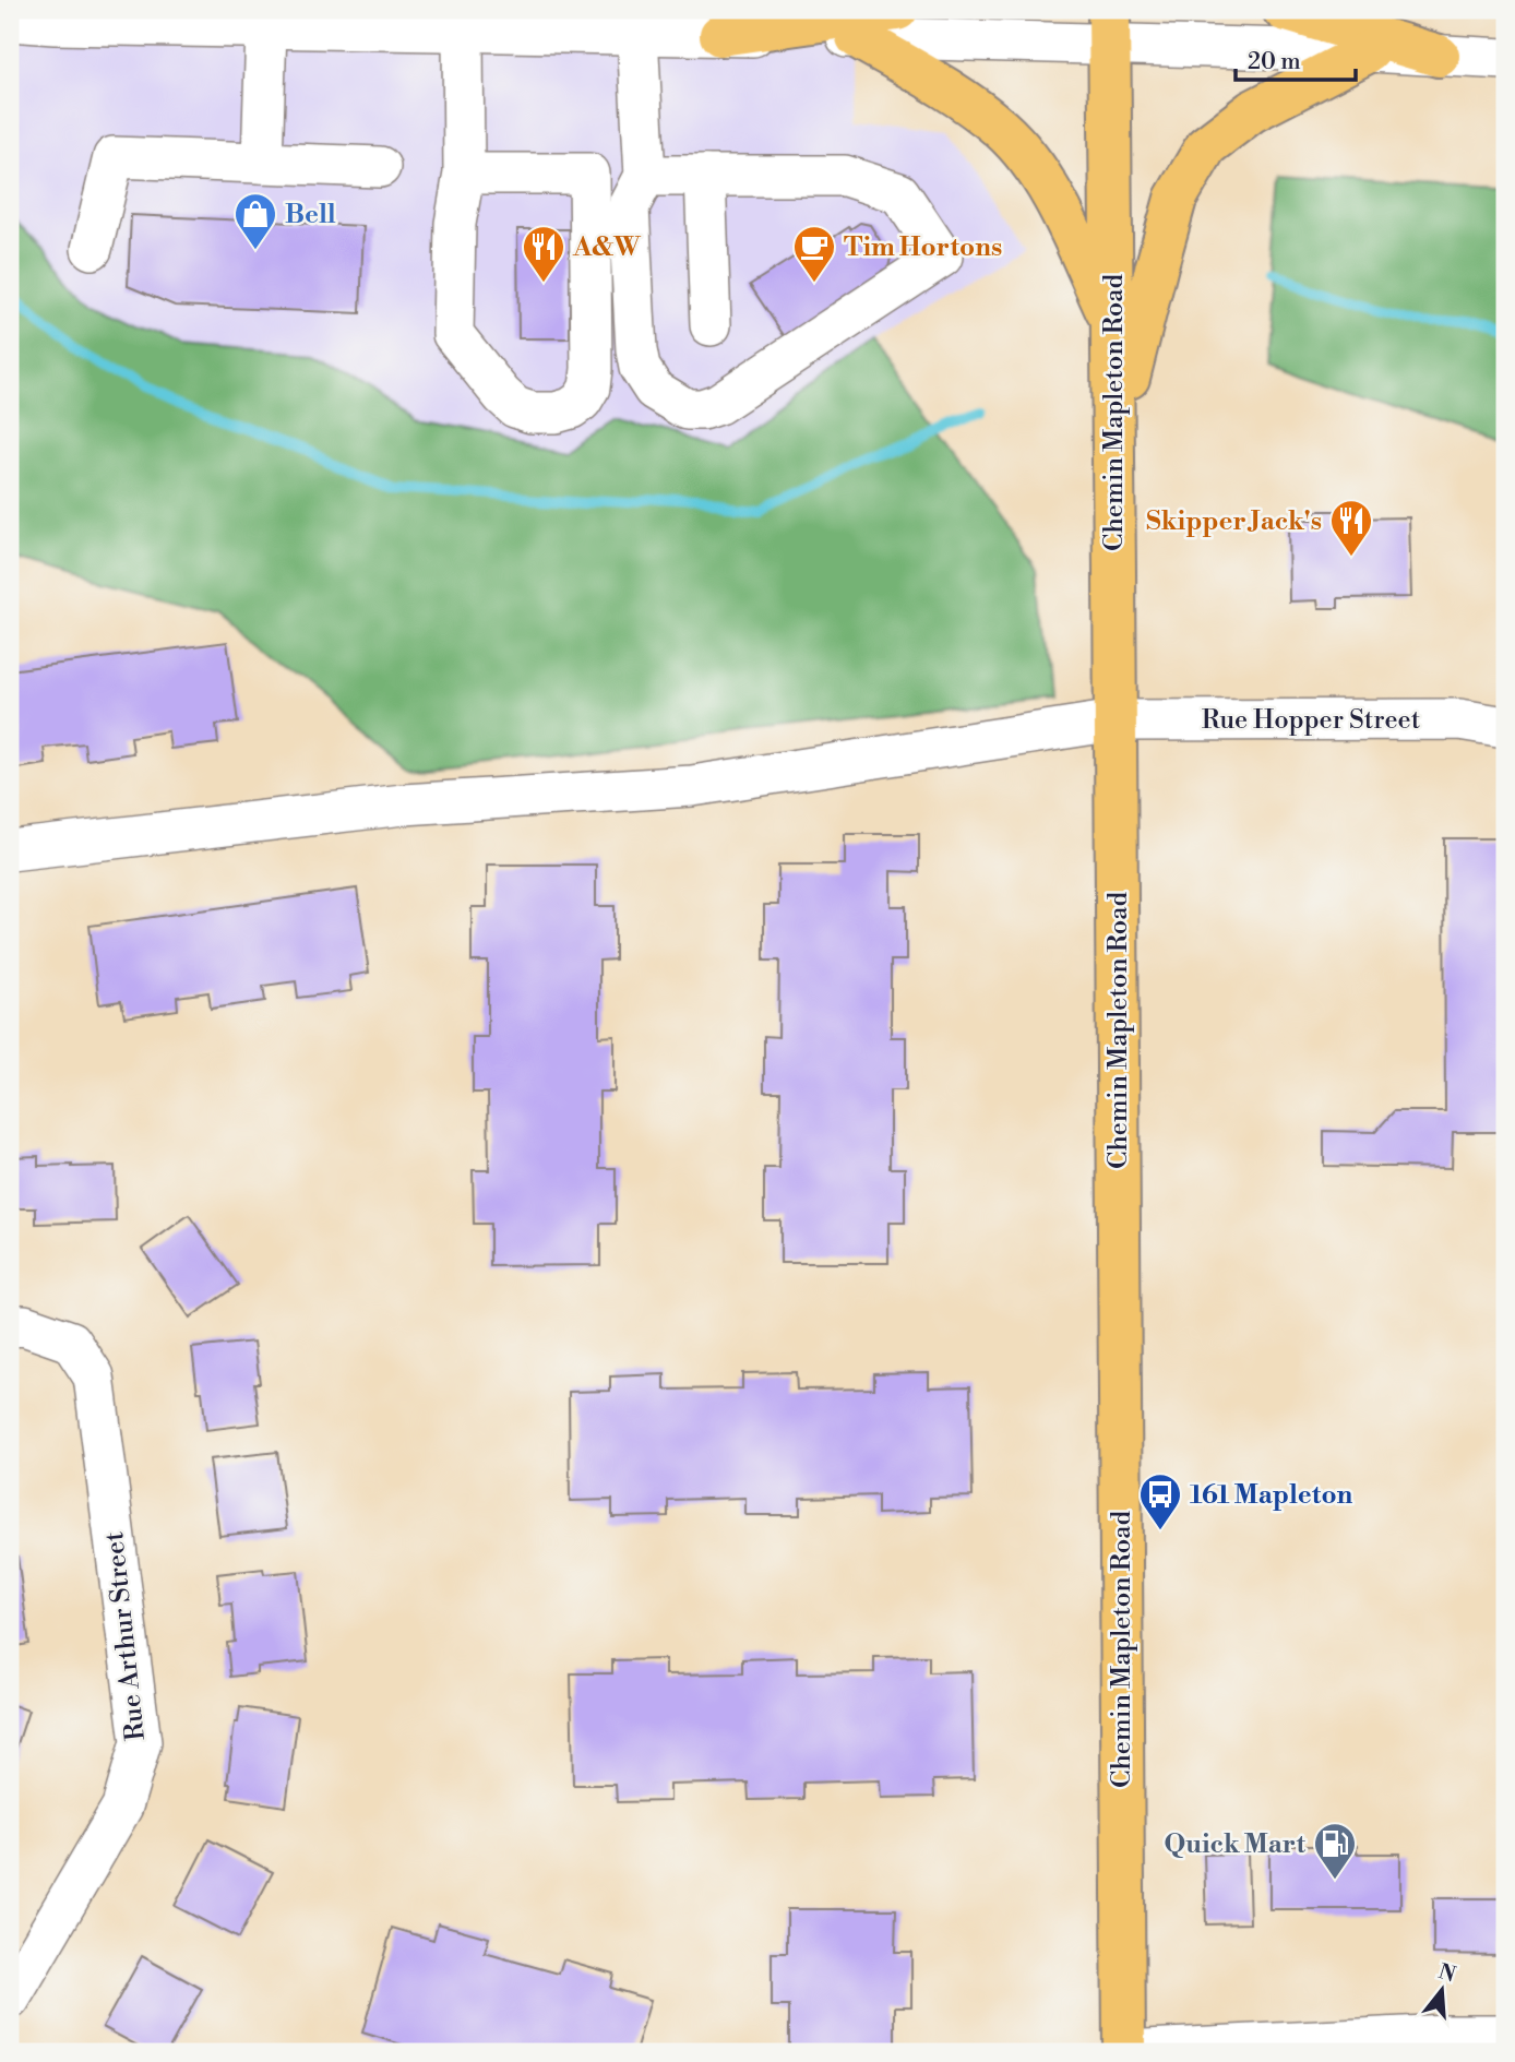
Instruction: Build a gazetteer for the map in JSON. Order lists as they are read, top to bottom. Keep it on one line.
{"streets":{"main road":["Chemin Mapleton Road"],"street":["Rue Hopper Street","Rue Arthur Street"]},"crossings":[["Chemin Mapleton Road","Rue Hopper Street"]],"places":{"shop":["Bell"],"restaurant":["A&W","Skipper Jack's"],"cafe":["Tim Hortons"],"bus stop":["161 Mapleton"],"fuel station":["Quick Mart"]},"scale_bar":"20 m","north":"top"}
